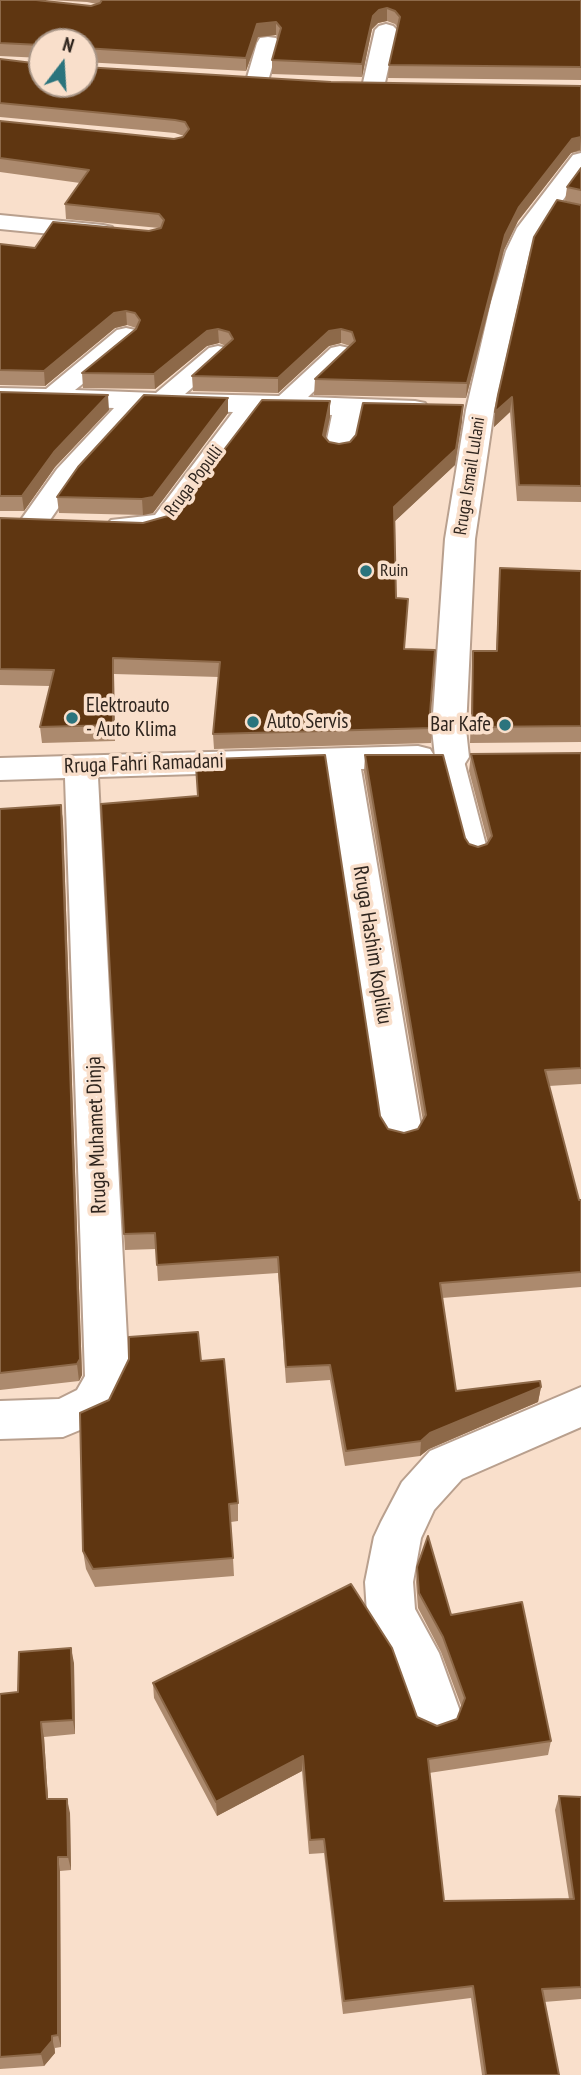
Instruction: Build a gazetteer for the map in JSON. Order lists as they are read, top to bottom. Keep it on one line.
{"streets":{"street":["Rruga Ismail Lulani","Rruga Populli","Rruga Fahri Ramadani","Rruga Hashim Kopliku","Rruga Muhamet Dinja"]},"crossings":[["Rruga Ismail Lulani","Rruga Fahri Ramadani"],["Rruga Fahri Ramadani","Rruga Hashim Kopliku"],["Rruga Fahri Ramadani","Rruga Muhamet Dinja"]],"places":["Ruin","Elektroauto - Auto Klima","Auto Servis","Bar Kafe"],"north":"top"}
